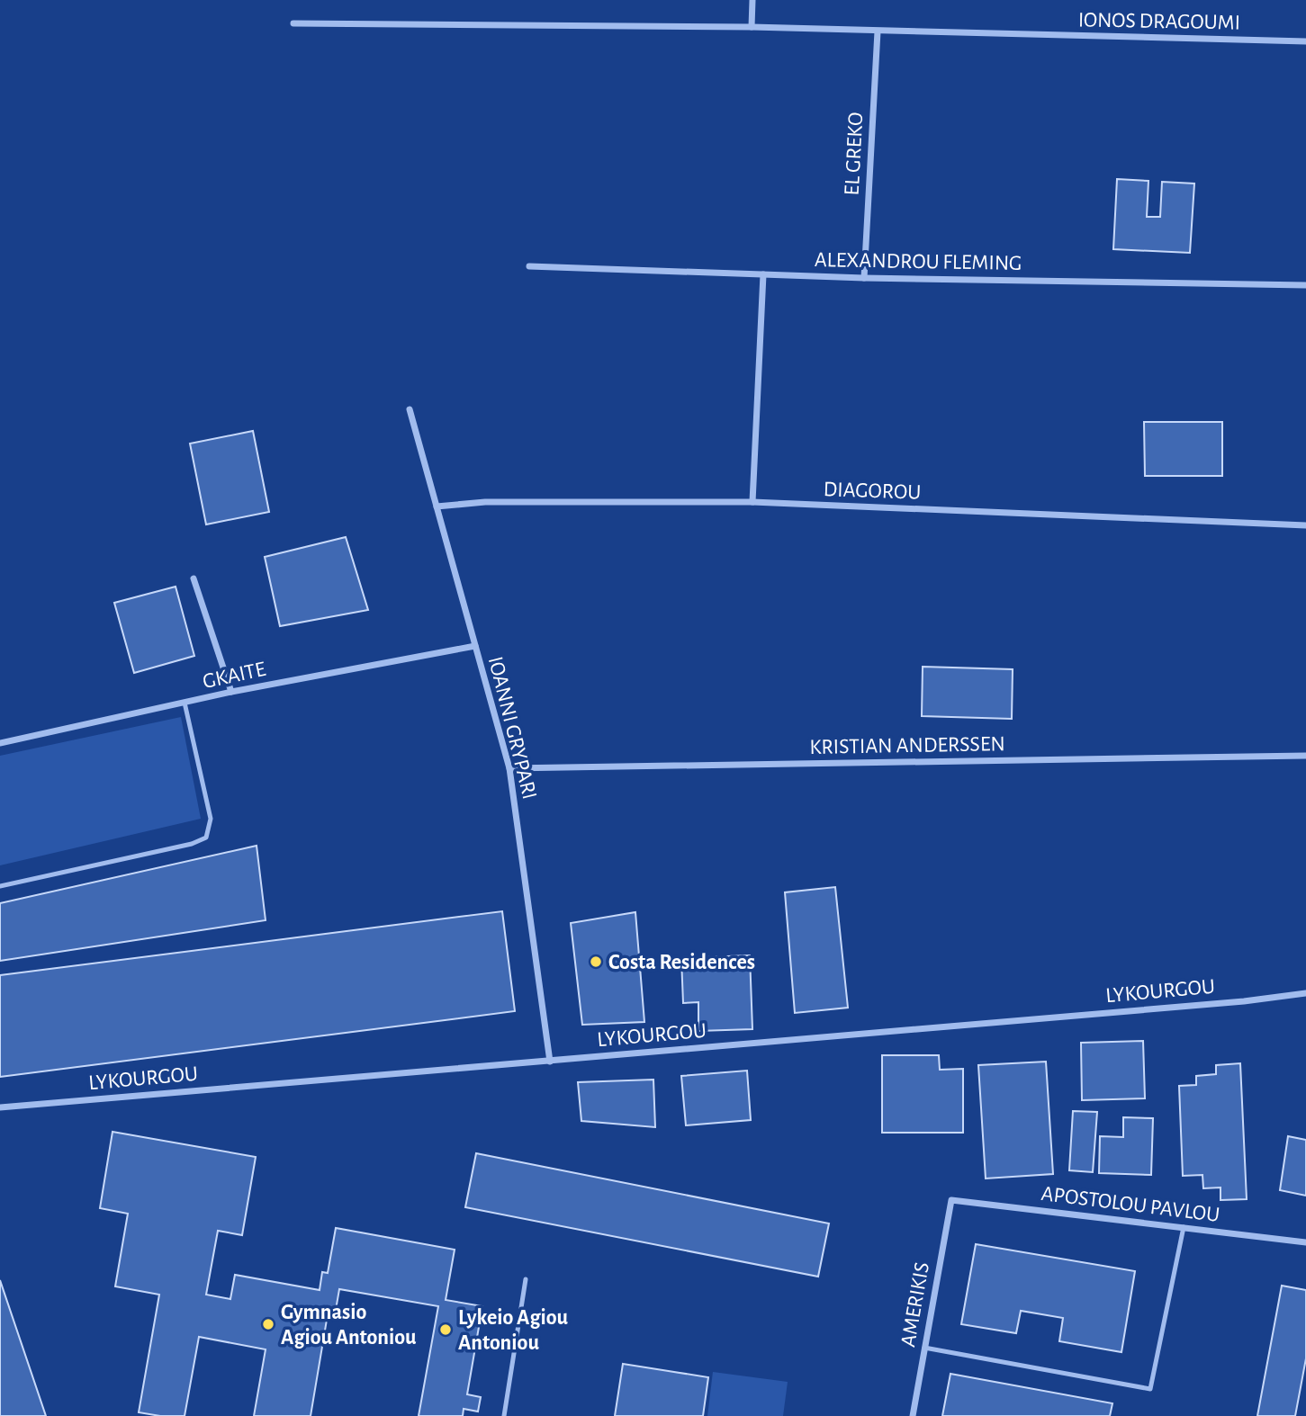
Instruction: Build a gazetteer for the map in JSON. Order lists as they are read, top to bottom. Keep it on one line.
{"streets":{"street":["IONOS DRAGOUMI","EL GREKO","ALEXANDROU FLEMING","DIAGOROU","GKAITE","IOANNI GRYPARI","KRISTIAN ANDERSSEN","LYKOURGOU","APOSTOLOU PAVLOU","AMERIKIS"]},"crossings":[["IONOS DRAGOUMI","EL GREKO"],["EL GREKO","ALEXANDROU FLEMING"],["DIAGOROU","IOANNI GRYPARI"],["GKAITE","IOANNI GRYPARI"],["IOANNI GRYPARI","KRISTIAN ANDERSSEN"],["IOANNI GRYPARI","LYKOURGOU"],["APOSTOLOU PAVLOU","AMERIKIS"]],"places":["Costa Residences","Gymnasio Agiou Antoniou","Lykeio Agiou Antoniou"]}
